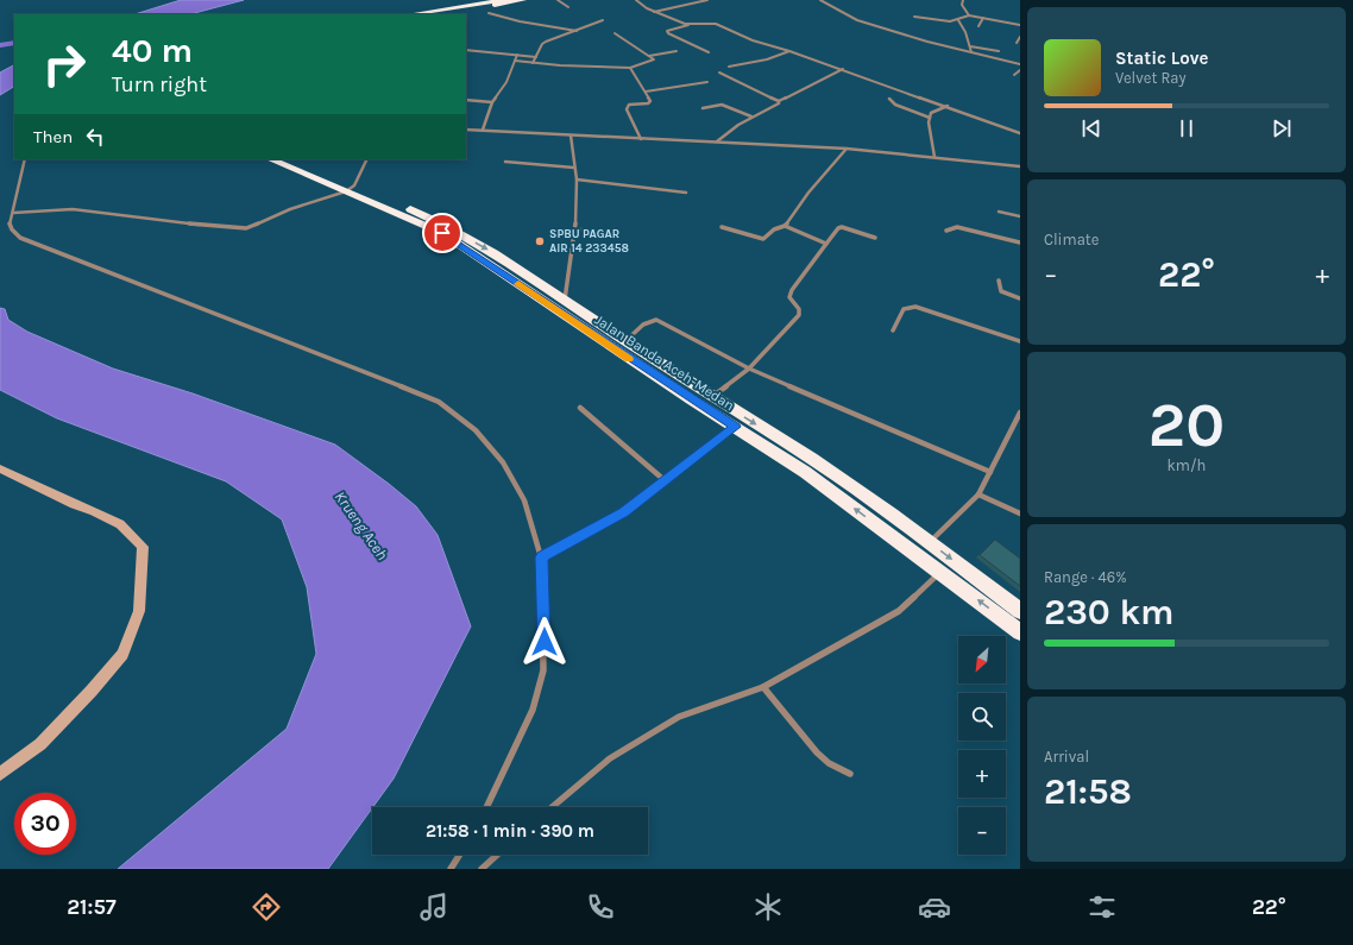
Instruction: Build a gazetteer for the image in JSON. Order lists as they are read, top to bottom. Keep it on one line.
{"streets":{"highway":["Jalan Banda Aceh-Medan"]},"water":["Krueng Aceh"],"places":["SPBU PAGAR AIR 14 233458"],"north":"bottom left","page":{"turn":["40 m","Turn right"],"song":["Static Love","Velvet Ray"],"then":"Then","tile":["Climate",["20","km/h"],["Range · 46%","230 km"],["Arrival","21:58"]],"heat":["−","22°","+"],"map_buttons":["+","−"],"limit":"30","trip":"21:58 · 1 min · 390 m","tabs":["21:57","22°"]}}
